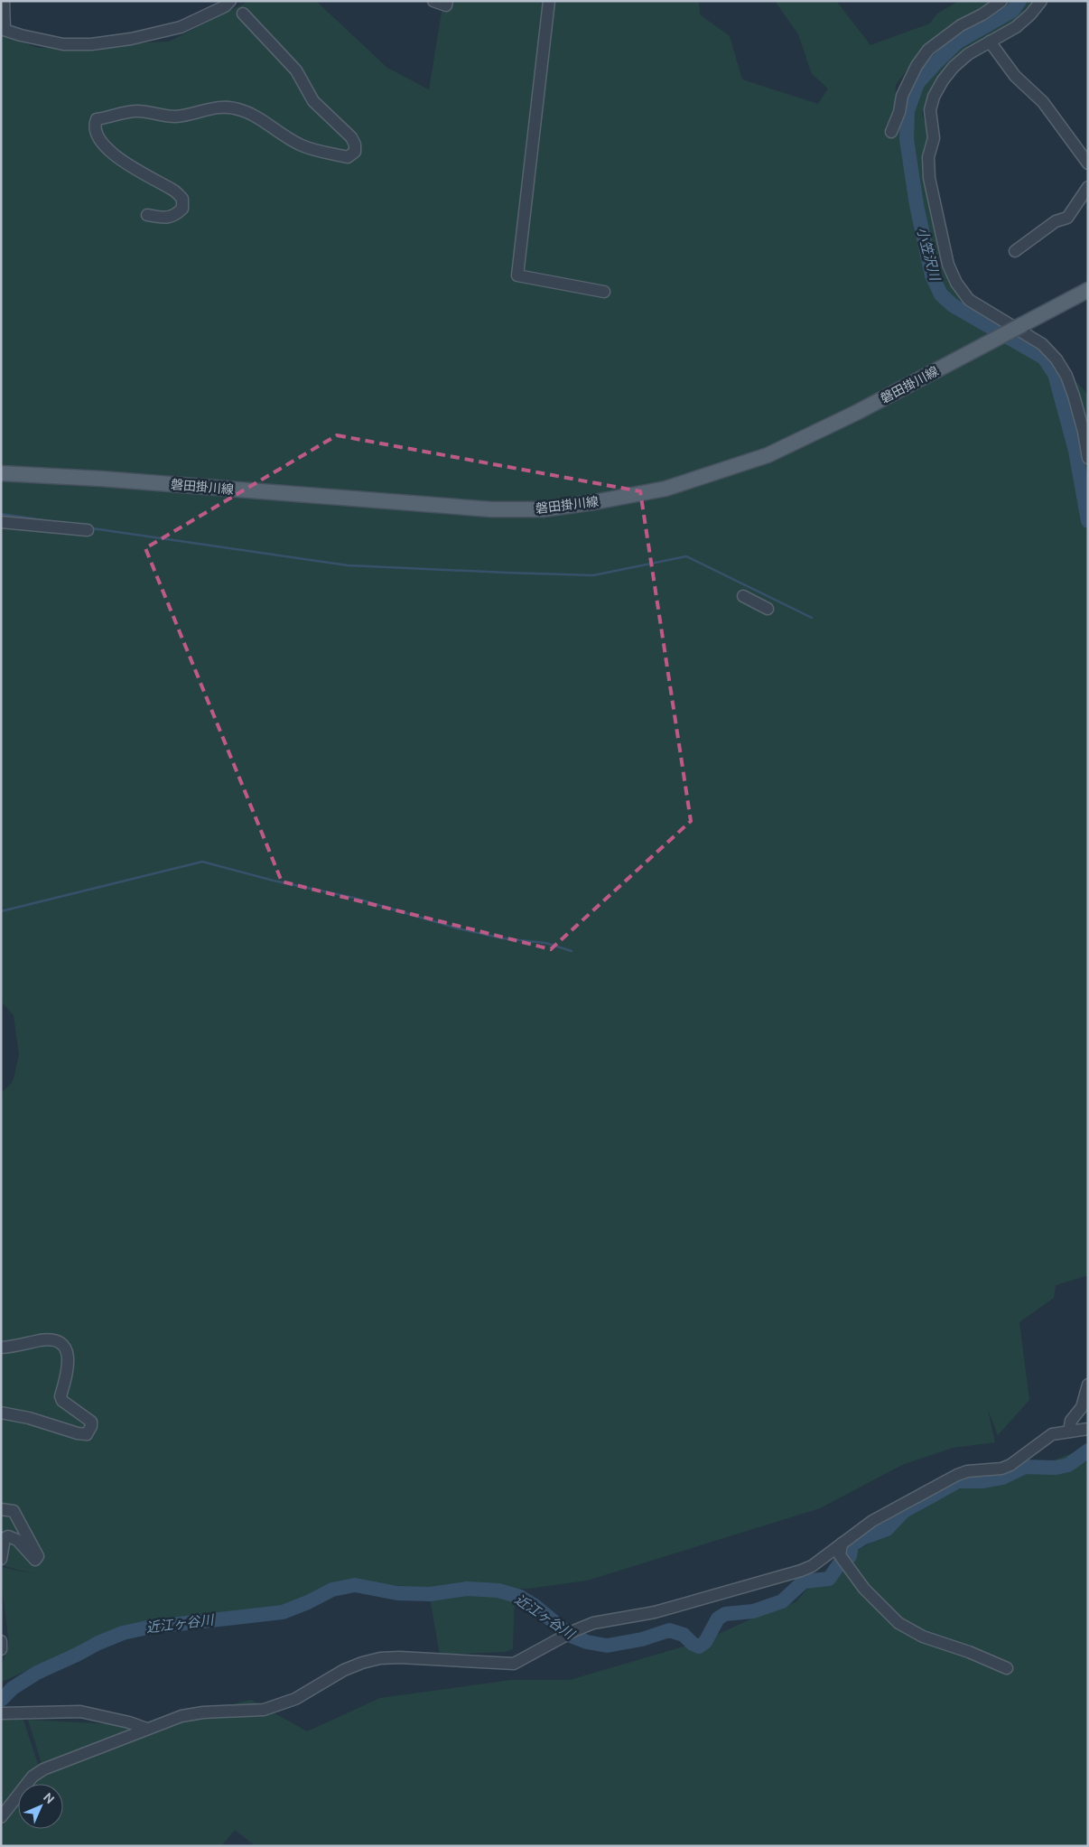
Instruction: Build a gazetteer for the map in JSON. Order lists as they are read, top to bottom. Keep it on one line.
{"streets":{"main road":["磐田掛川線"]},"water":["小笠沢川","近江ヶ谷川"],"north":"top right"}
